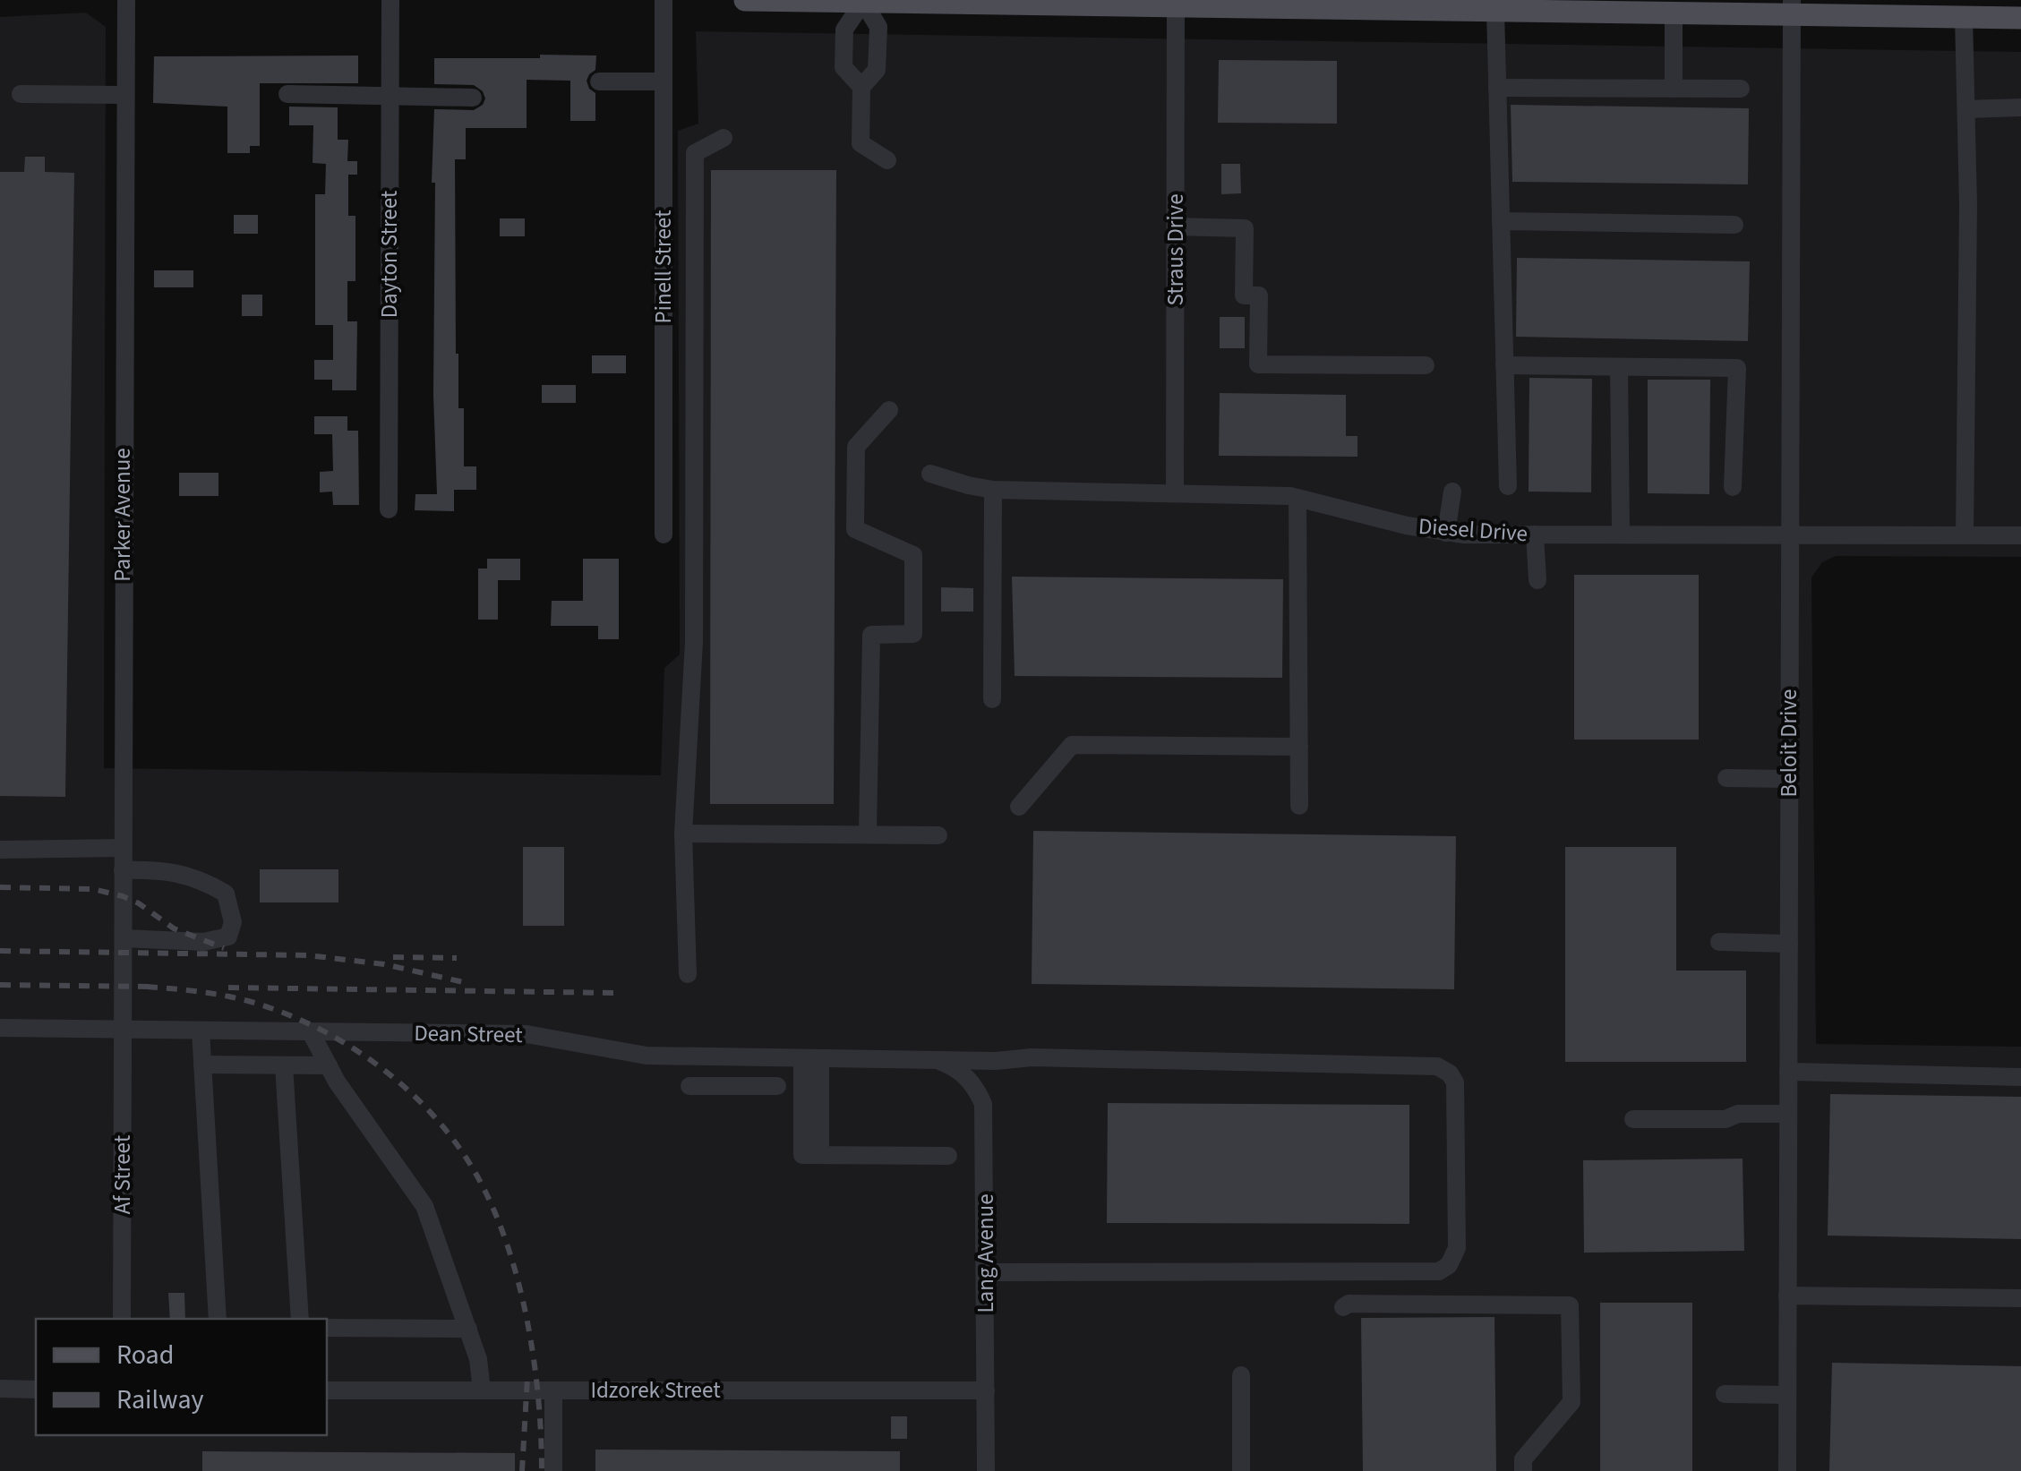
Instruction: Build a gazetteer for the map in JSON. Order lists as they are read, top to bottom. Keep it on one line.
{"streets":{"street":["Straus Drive","Dayton Street","Pinell Street","Parker Avenue","Diesel Drive","Beloit Drive","Dean Street","Af Street","Lang Avenue","Idzorek Street"]},"crossings":[["Straus Drive","Diesel Drive"],["Parker Avenue","Dean Street"],["Parker Avenue","Af Street"],["Diesel Drive","Beloit Drive"],["Dean Street","Af Street"],["Dean Street","Lang Avenue"],["Lang Avenue","Idzorek Street"]],"legend":["Road","Railway"]}
